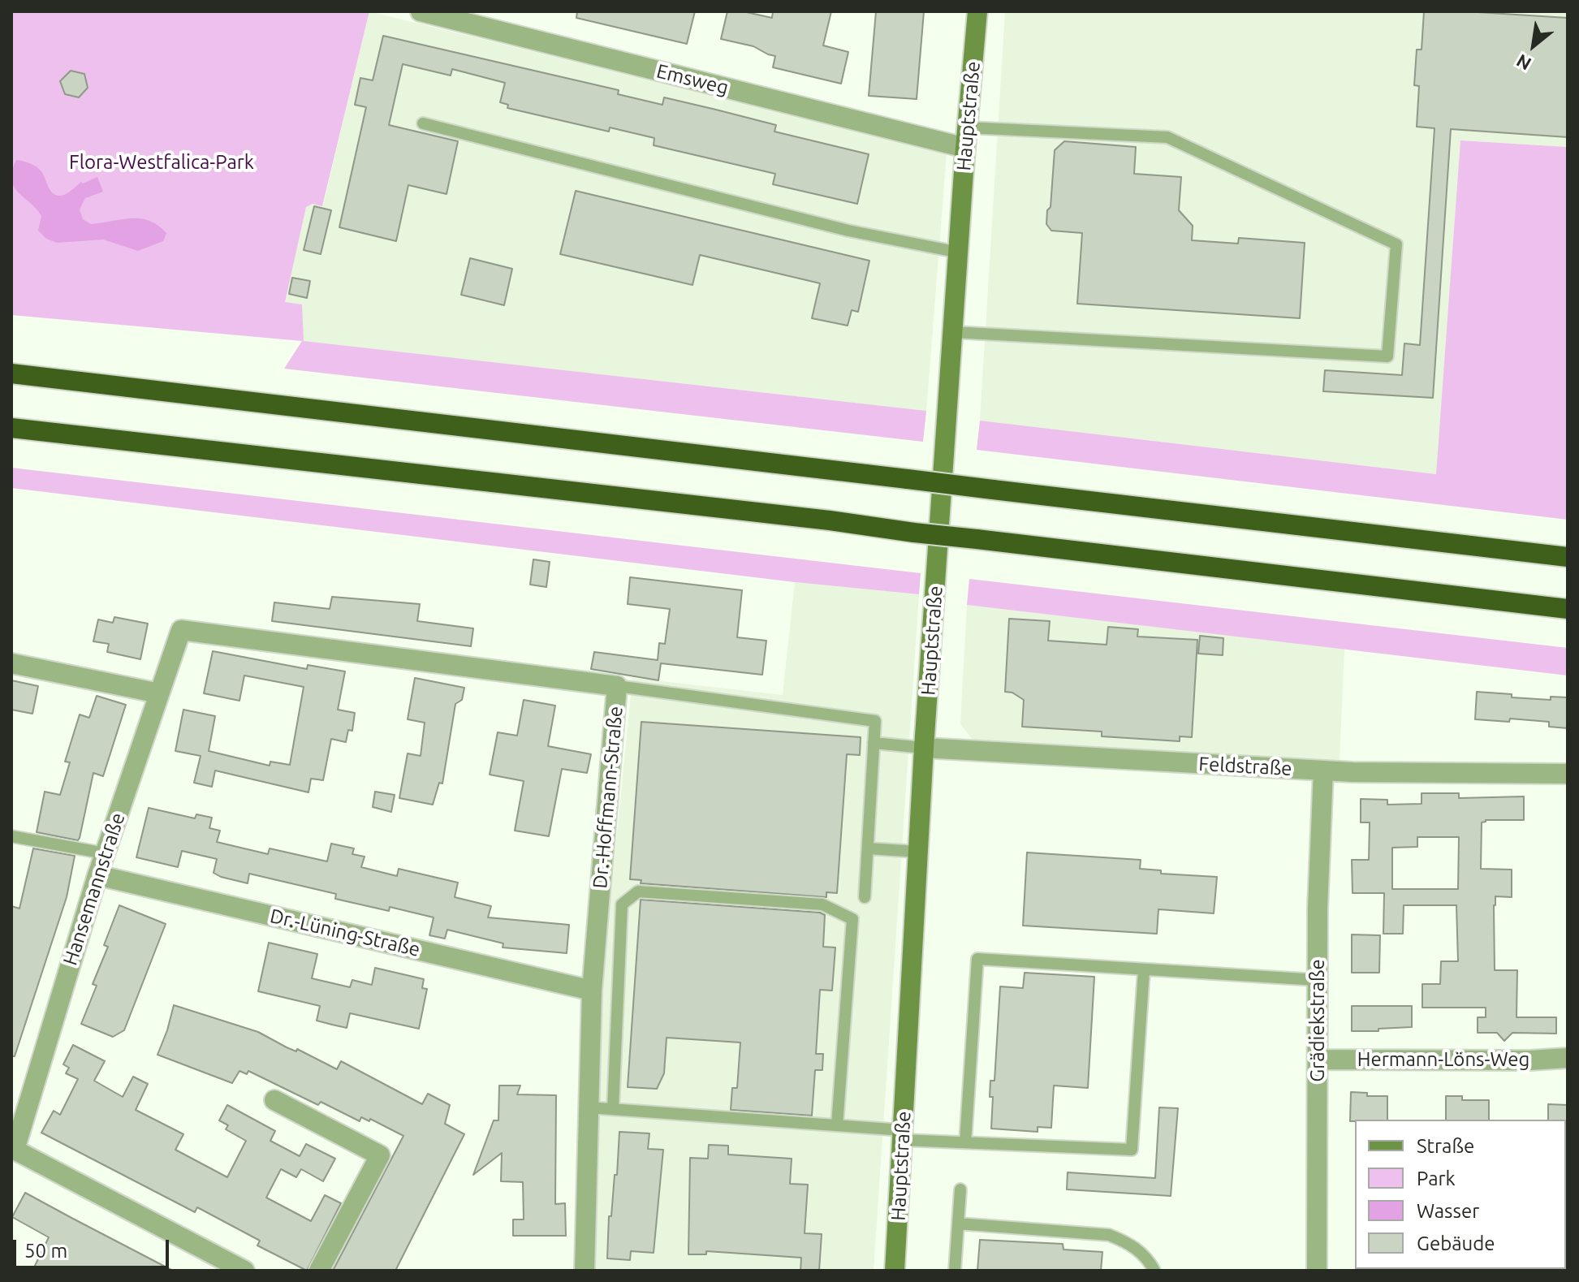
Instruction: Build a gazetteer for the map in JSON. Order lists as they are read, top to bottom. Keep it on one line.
{"streets":{"street":["Emsweg","Hauptstraße","Feldstraße","Dr.-Hoffmann-Straße","Hansemannstraße","Dr.-Lüning-Straße","Grädiekstraße","Hermann-Löns-Weg"]},"crossings":[["Emsweg","Hauptstraße"],["Hauptstraße","Feldstraße"],["Feldstraße","Grädiekstraße"],["Dr.-Hoffmann-Straße","Hansemannstraße"],["Dr.-Hoffmann-Straße","Dr.-Lüning-Straße"],["Hansemannstraße","Dr.-Lüning-Straße"],["Grädiekstraße","Hermann-Löns-Weg"]],"parks":["Flora-Westfalica-Park"],"legend":["Straße","Park","Wasser","Gebäude"],"scale_bar":"50 m","north":"bottom left"}
